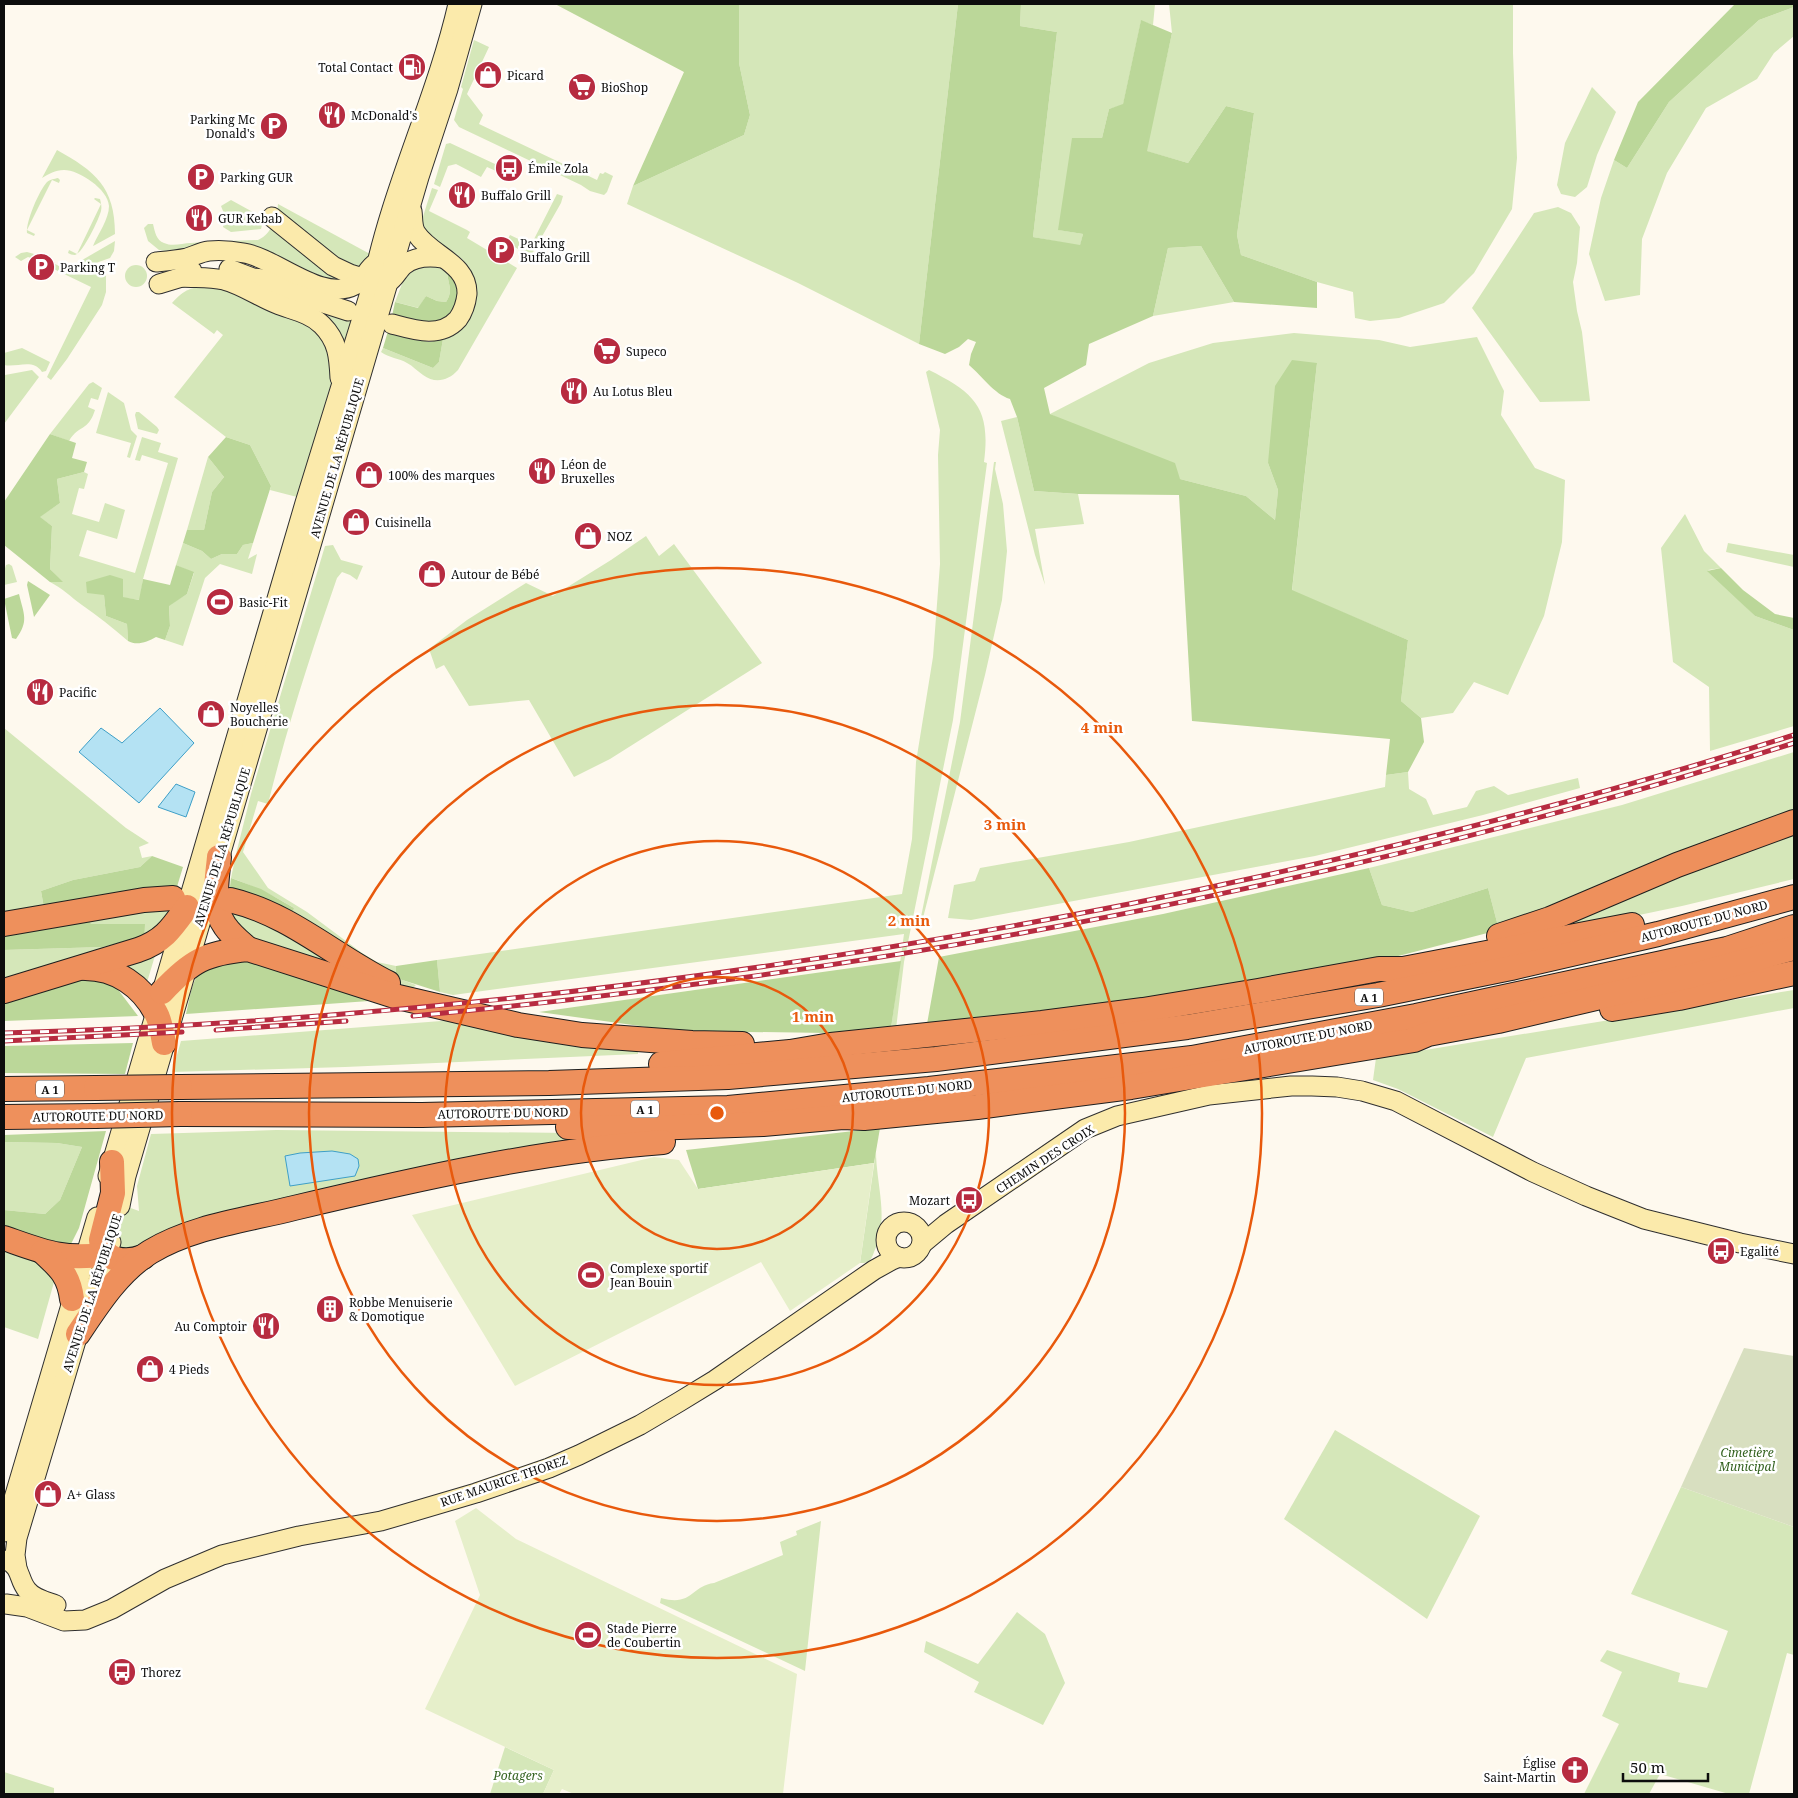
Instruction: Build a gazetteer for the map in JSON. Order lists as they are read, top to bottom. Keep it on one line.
{"streets":{"highway":["AUTOROUTE DU NORD","A 1"],"main road":["AVENUE DE LA RÉPUBLIQUE","CHEMIN DES CROIX","RUE MAURICE THOREZ"]},"crossings":[["CHEMIN DES CROIX","RUE MAURICE THOREZ"]],"parks":["Cimetière Municipal","Potagers"],"places":{"fuel station":["Total Contact"],"shop":["Picard","100% des marques","Cuisinella","NOZ","Autour de Bébé","Noyelles Boucherie","4 Pieds","A+ Glass"],"supermarket":["BioShop","Supeco"],"restaurant":["McDonald's","Buffalo Grill","GUR Kebab","Au Lotus Bleu","Léon de Bruxelles","Pacific","Au Comptoir"],"parking":["Parking Mc Donald's","Parking GUR","Parking Buffalo Grill","Parking T"],"bus stop":["Émile Zola","Mozart","Egalité","Thorez"],"sports":["Basic-Fit","Complexe sportif Jean Bouin","Stade Pierre de Coubertin"],"building":["Robbe Menuiserie & Domotique"],"church":["Église Saint-Martin"]},"scale_bar":"50 m","rings":["4 min","3 min","2 min","1 min"]}
